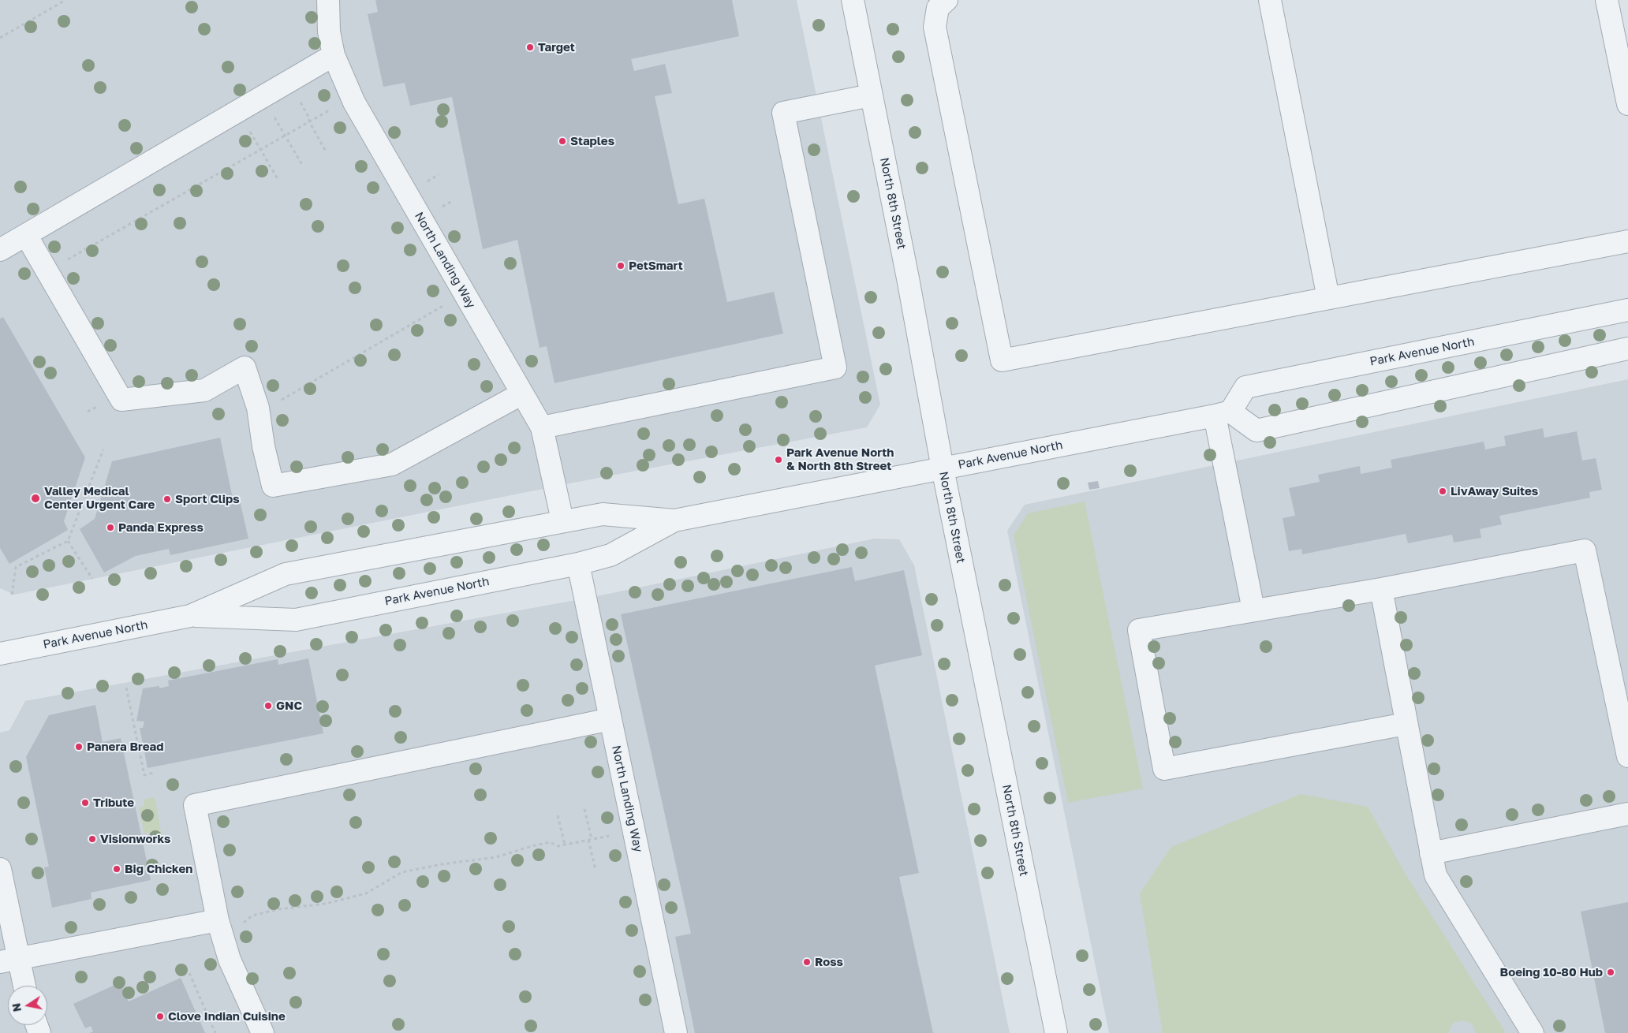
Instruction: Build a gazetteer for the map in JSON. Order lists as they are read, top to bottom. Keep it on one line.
{"streets":{"street":["North 8th Street","North Landing Way","Park Avenue North"]},"crossings":[["North 8th Street","Park Avenue North"],["North Landing Way","Park Avenue North"]],"places":["Target","Staples","PetSmart","Park Avenue North & North 8th Street","LivAway Suites","Valley Medical Center Urgent Care","Sport Clips","Panda Express","GNC","Panera Bread","Tribute","Visionworks","Big Chicken","Ross","Boeing 10-80 Hub","Clove Indian Cuisine"],"north":"left"}
